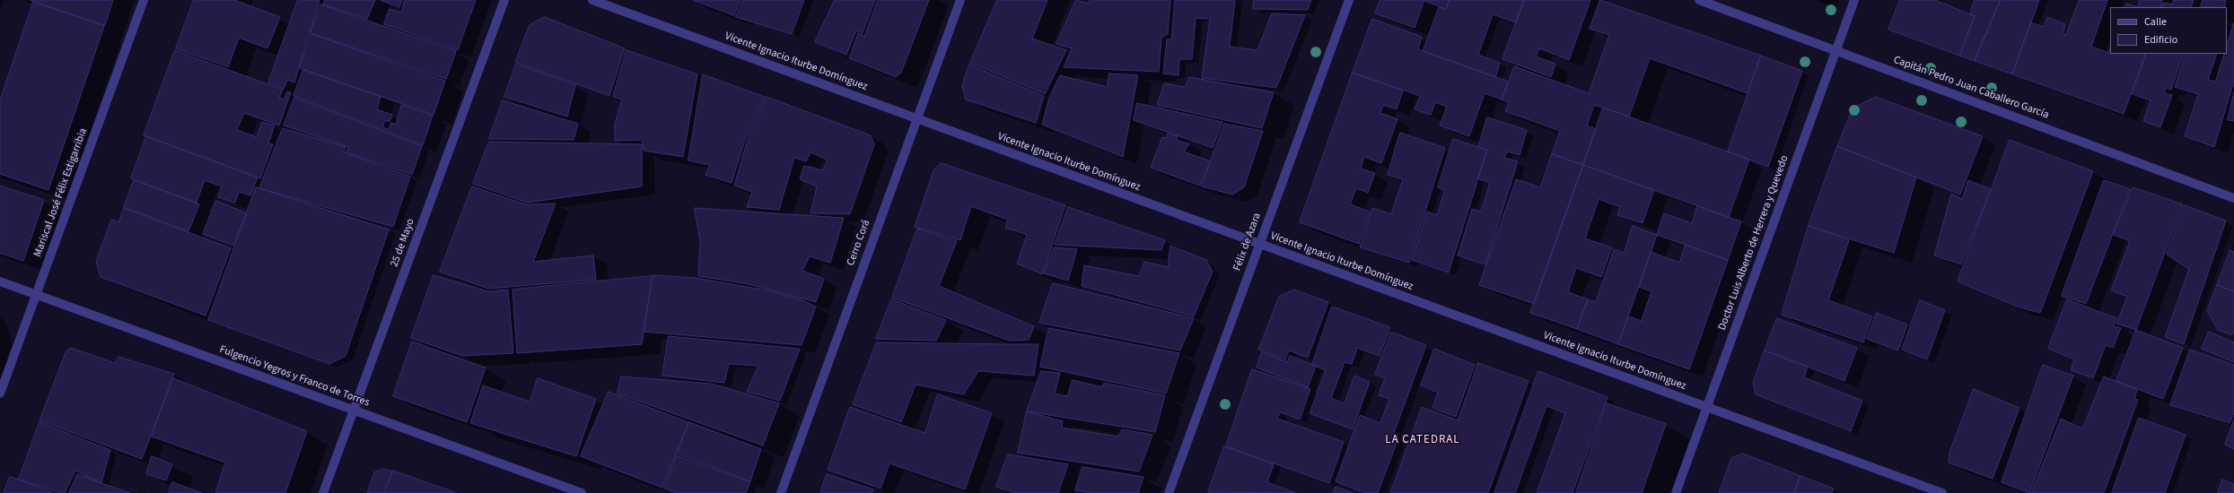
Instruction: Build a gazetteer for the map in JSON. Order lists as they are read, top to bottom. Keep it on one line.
{"streets":{"street":["Vicente Ignacio Iturbe Domínguez","Capitán Pedro Juan Caballero García","Mariscal José Félix Estigarribia","Félix de Azara","25 de Mayo","Cerro Corá","Doctor Luis Alberto de Herrera y Quevedo","Fulgencio Yegros y Franco de Torres"]},"crossings":[["Vicente Ignacio Iturbe Domínguez","Félix de Azara"],["Vicente Ignacio Iturbe Domínguez","Cerro Corá"],["Vicente Ignacio Iturbe Domínguez","Doctor Luis Alberto de Herrera y Quevedo"],["Capitán Pedro Juan Caballero García","Doctor Luis Alberto de Herrera y Quevedo"],["Mariscal José Félix Estigarribia","Fulgencio Yegros y Franco de Torres"],["25 de Mayo","Fulgencio Yegros y Franco de Torres"]],"districts":["LA CATEDRAL"],"legend":["Calle","Edificio"]}
